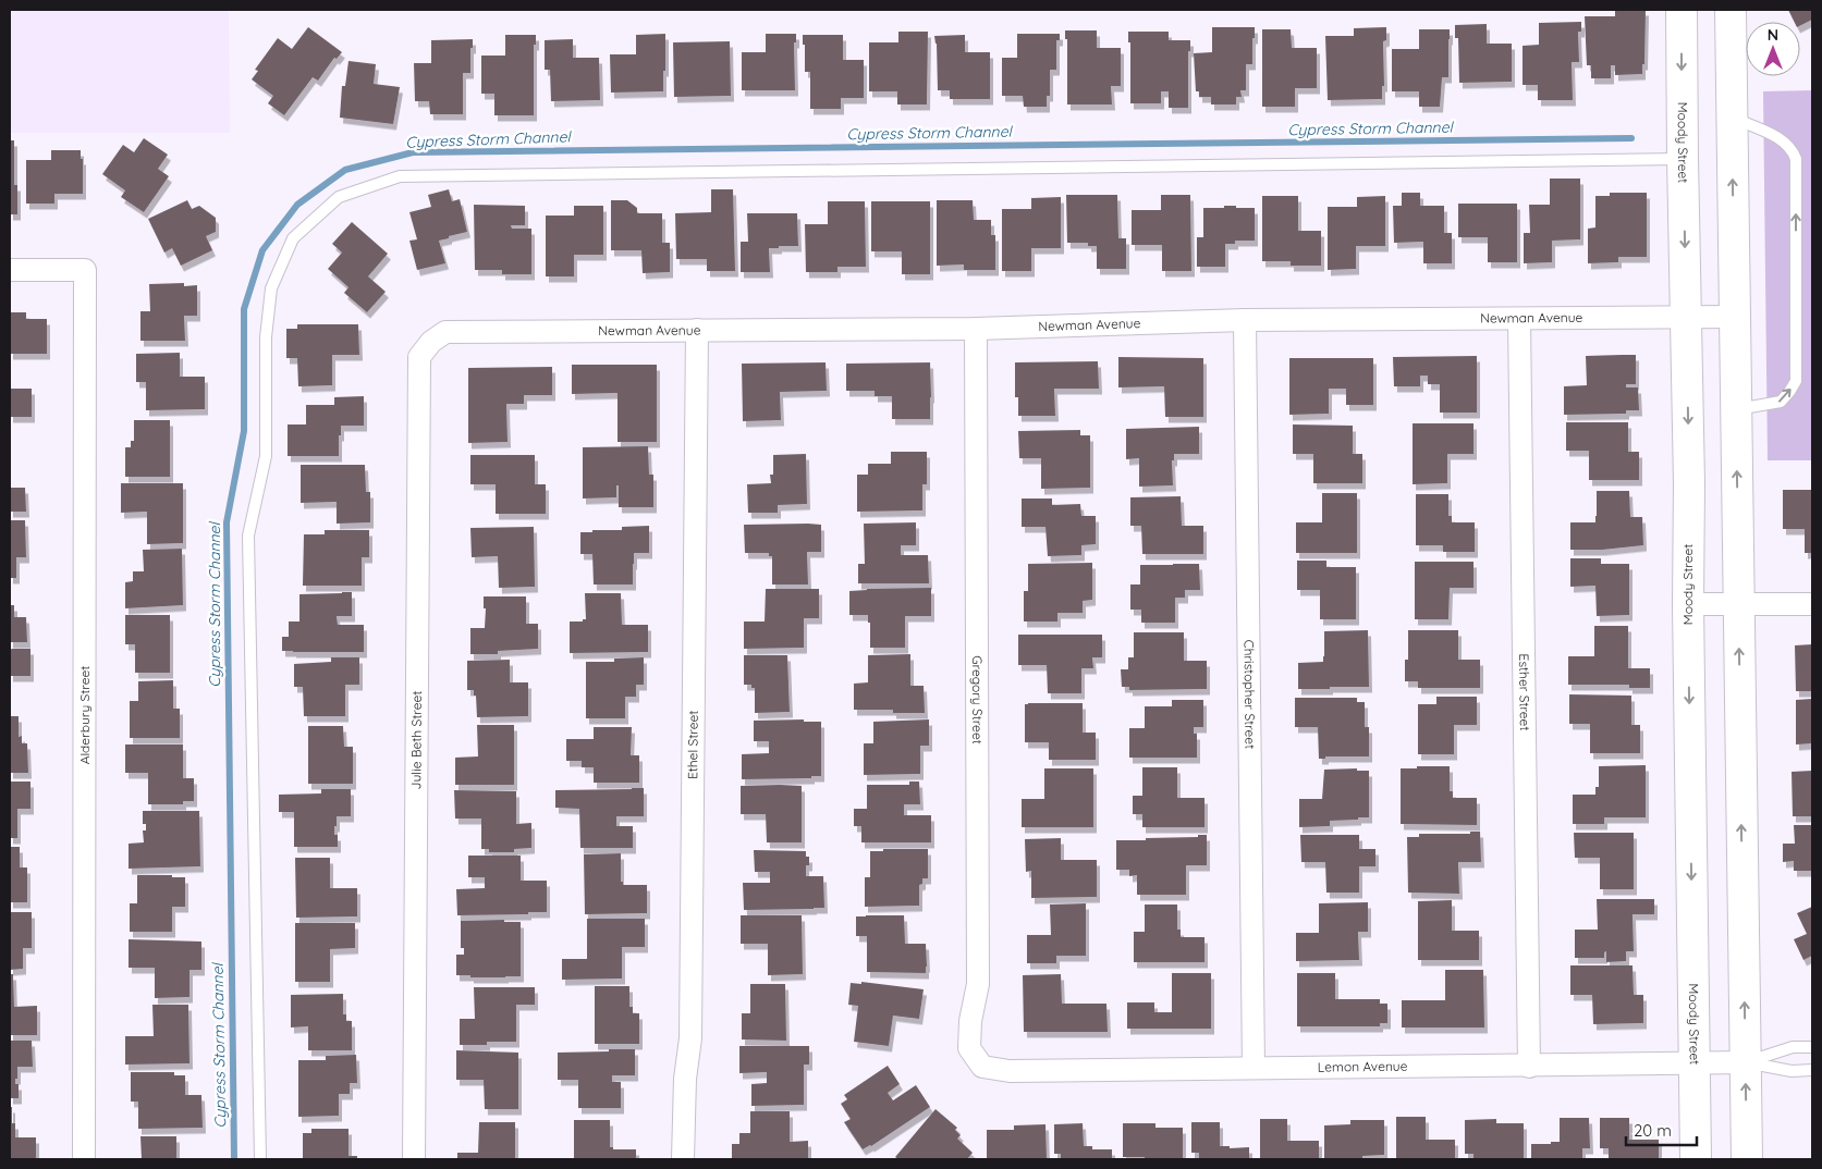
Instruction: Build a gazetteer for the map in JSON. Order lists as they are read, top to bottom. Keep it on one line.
{"streets":{"main road":["Moody Street"],"street":["Newman Avenue","Esther Street","Christopher Street","Gregory Street","Alderbury Street","Julie Beth Street","Ethel Street","Lemon Avenue"]},"crossings":[["Moody Street","Newman Avenue"],["Moody Street","Lemon Avenue"],["Newman Avenue","Esther Street"],["Newman Avenue","Christopher Street"],["Newman Avenue","Gregory Street"],["Newman Avenue","Julie Beth Street"],["Newman Avenue","Ethel Street"],["Esther Street","Lemon Avenue"],["Christopher Street","Lemon Avenue"],["Gregory Street","Lemon Avenue"]],"water":["Cypress Storm Channel"],"scale_bar":"20 m","north":"top"}
